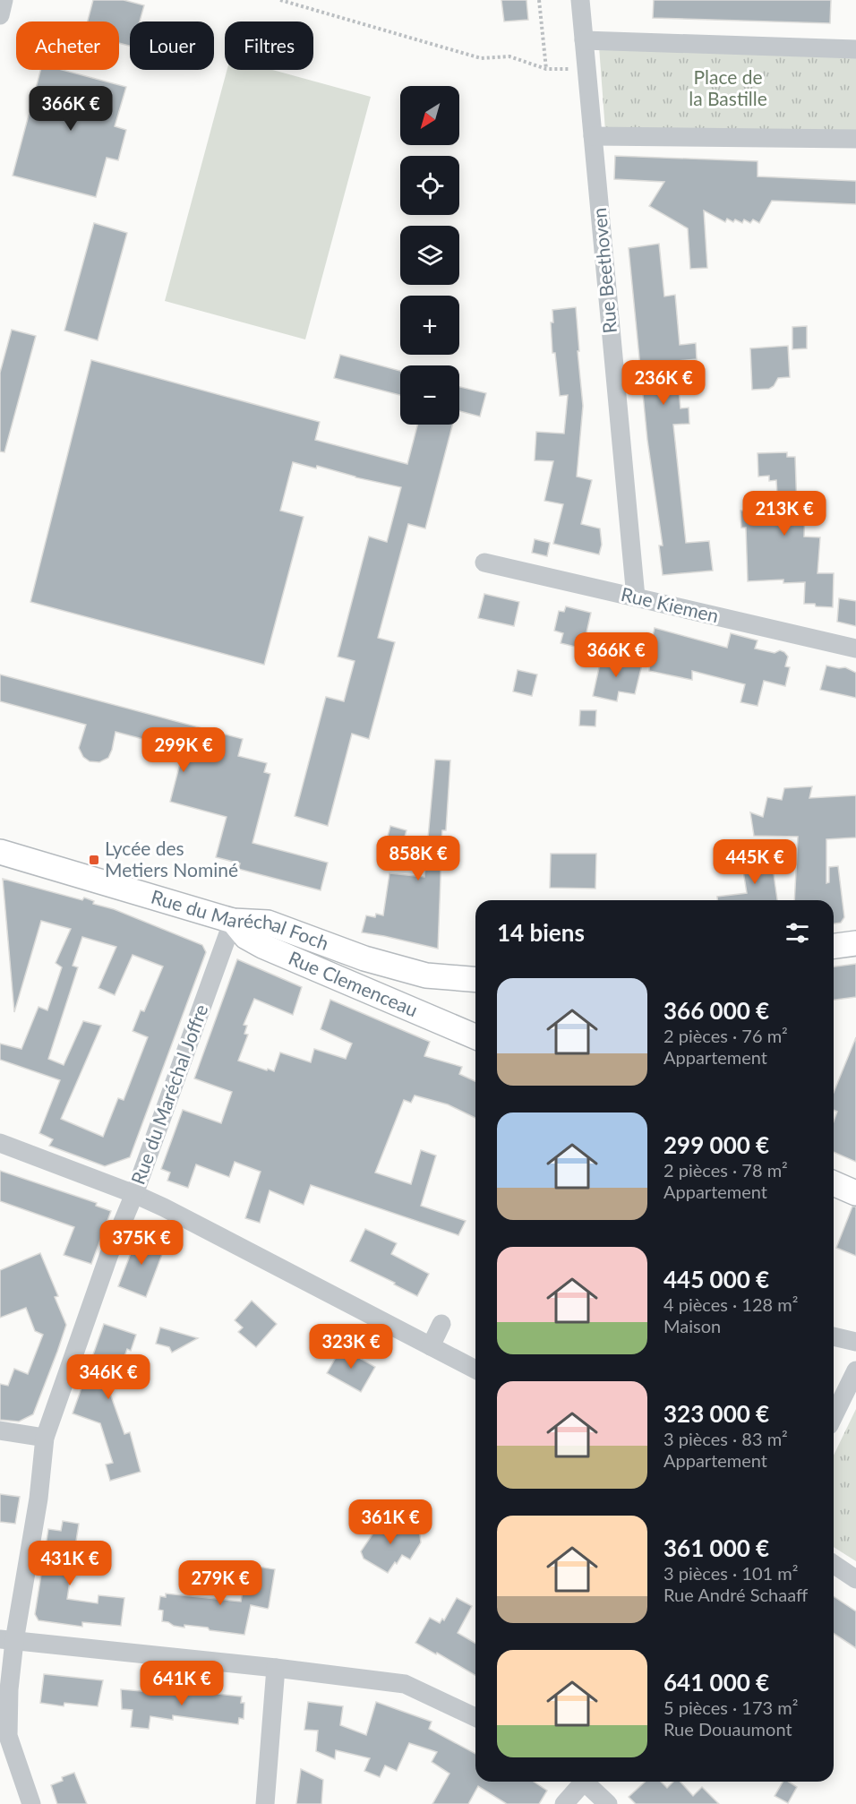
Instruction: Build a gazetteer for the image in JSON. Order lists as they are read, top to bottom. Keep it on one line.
{"streets":{"main road":["Rue du Maréchal Foch","Rue Clemenceau"],"street":["Rue Beethoven","Rue Kiemen","Rue du Maréchal Joffre"]},"crossings":[["Rue Beethoven","Rue Kiemen"],["Rue du Maréchal Foch","Rue Clemenceau"],["Rue du Maréchal Foch","Rue du Maréchal Joffre"],["Rue Clemenceau","Rue du Maréchal Joffre"]],"parks":["Place de la Bastille"],"places":{"transit":["Lycée des Metiers Nominé"]},"north":"bottom left","page":{"chip":["Acheter","Louer","Filtres"],"map_buttons":["+","−"],"price":["366K €","236K €","213K €","366K €","299K €","858K €","445K €","375K €","323K €","346K €","361K €","431K €","279K €","641K €"],"heading":"14 biens","list":[{"name":"366 000 €","note":"2 pièces · 76 m² · Appartement"},{"name":"299 000 €","note":"2 pièces · 78 m² · Appartement"},{"name":"445 000 €","note":"4 pièces · 128 m² · Maison"},{"name":"323 000 €","note":"3 pièces · 83 m² · Appartement"},{"name":"361 000 €","note":"3 pièces · 101 m² · Rue André Schaaff"},{"name":"641 000 €","note":"5 pièces · 173 m² · Rue Douaumont"}]}}
